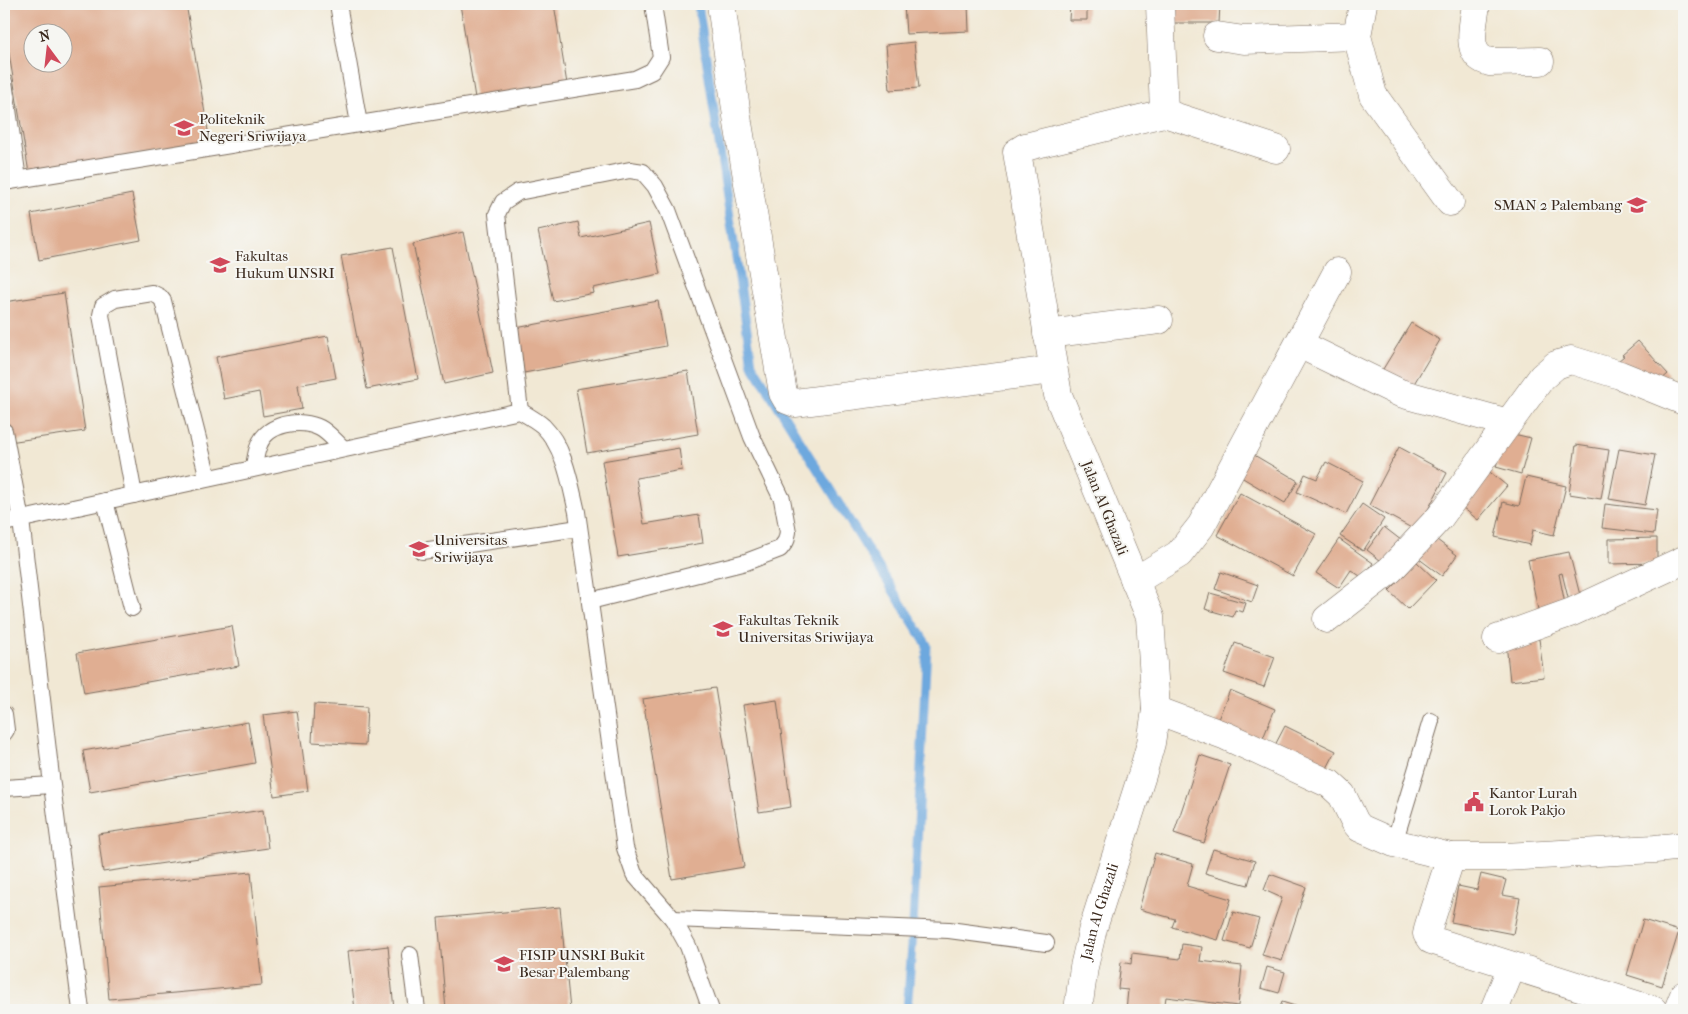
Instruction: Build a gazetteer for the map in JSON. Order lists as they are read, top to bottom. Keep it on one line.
{"streets":{"street":["Jalan Al Ghazali"]},"places":{"school or university":["Politeknik Negeri Sriwijaya","SMAN 2 Palembang","Fakultas Hukum UNSRI","Universitas Sriwijaya","Fakultas Teknik Universitas Sriwijaya","FISIP UNSRI Bukit Besar Palembang"],"public building":["Kantor Lurah Lorok Pakjo"]},"north":"top"}
